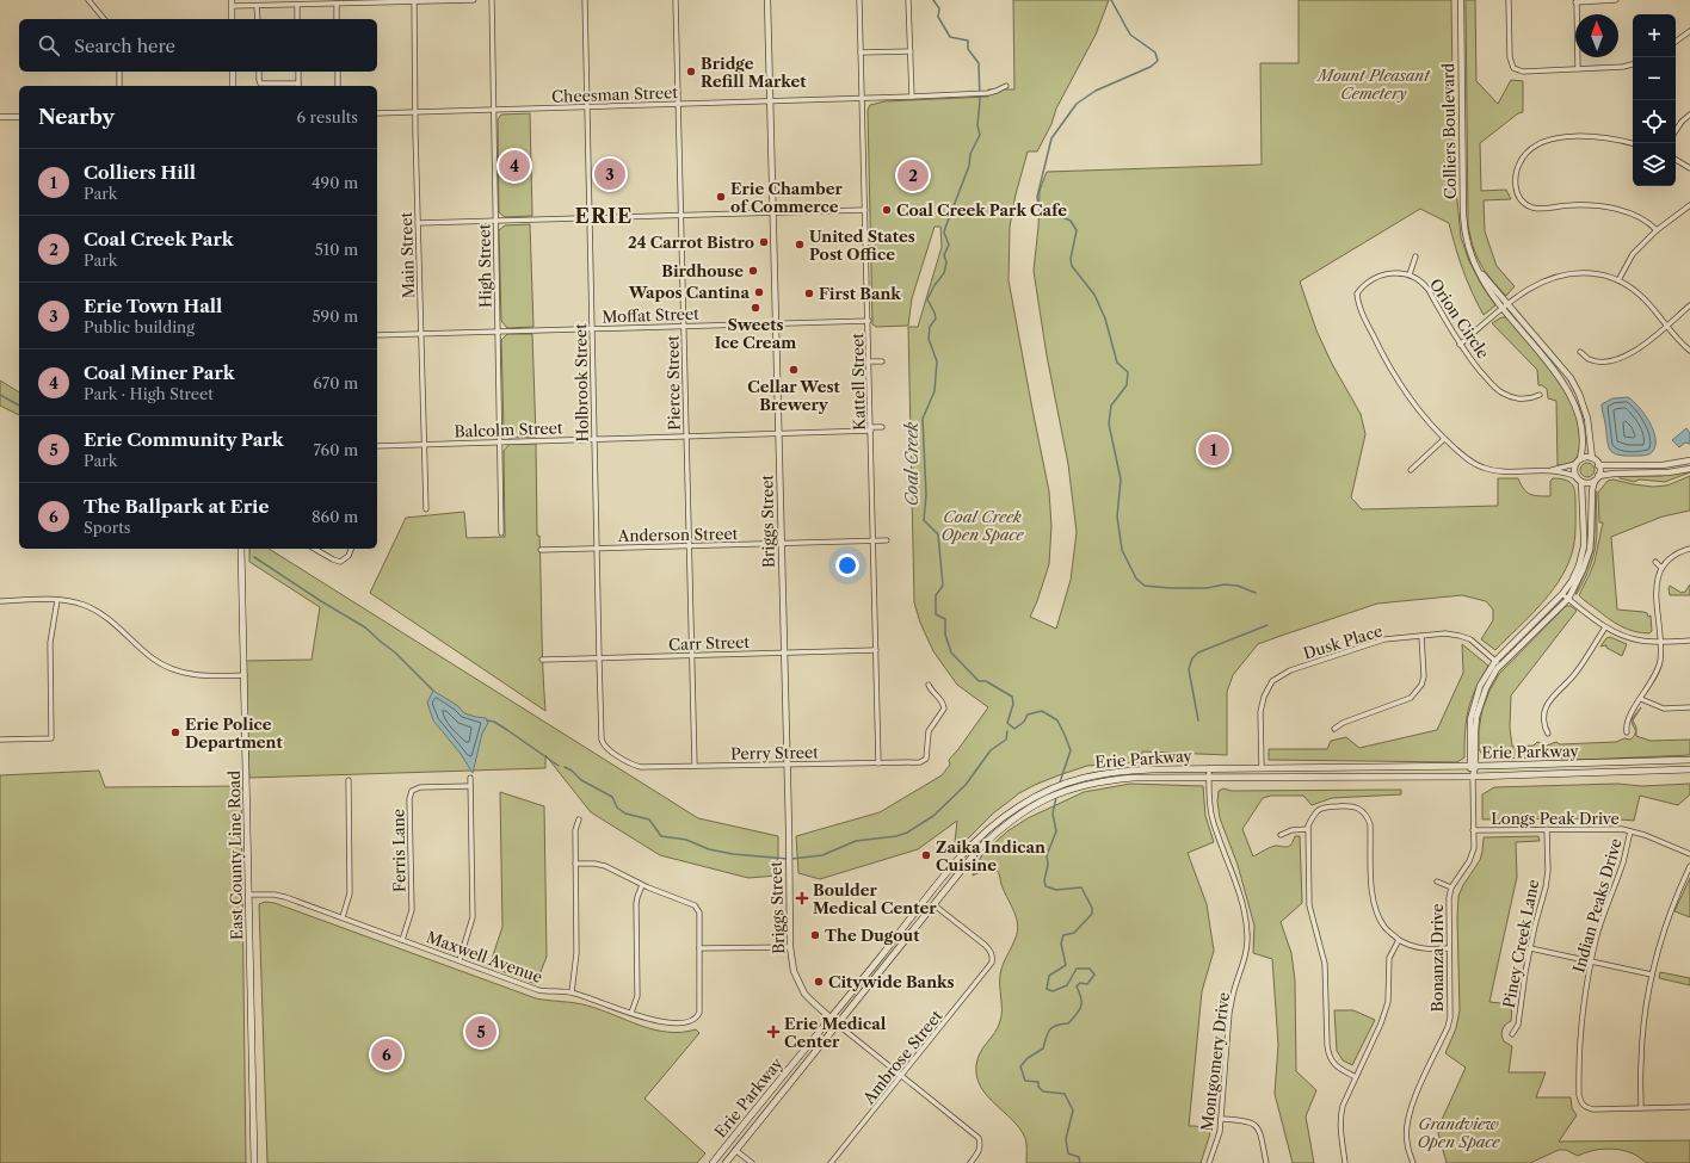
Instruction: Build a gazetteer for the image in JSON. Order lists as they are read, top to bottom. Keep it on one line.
{"streets":{"main road":["Erie Parkway","East County Line Road"],"street":["Cheesman Street","Colliers Boulevard","Main Street","High Street","Moffat Street","Orion Circle","Kattell Street","Holbrook Street","Pierce Street","Balcolm Street","Briggs Street","Anderson Street","Dusk Place","Carr Street","Perry Street","Longs Peak Drive","Ferris Lane","Indian Peaks Drive","Piney Creek Lane","Maxwell Avenue","Bonanza Drive","Ambrose Street","Montgomery Drive"]},"crossings":[["Cheesman Street","Main Street"],["Cheesman Street","High Street"],["Cheesman Street","Kattell Street"],["Cheesman Street","Holbrook Street"],["Cheesman Street","Pierce Street"],["Cheesman Street","Briggs Street"],["Colliers Boulevard","Orion Circle"],["Main Street","Moffat Street"],["Main Street","Balcolm Street"],["High Street","Moffat Street"],["High Street","Balcolm Street"],["Moffat Street","Kattell Street"],["Moffat Street","Holbrook Street"],["Moffat Street","Pierce Street"],["Moffat Street","Briggs Street"],["Kattell Street","Balcolm Street"],["Kattell Street","Anderson Street"],["Kattell Street","Carr Street"],["Kattell Street","Perry Street"],["Holbrook Street","Balcolm Street"],["Holbrook Street","Anderson Street"],["Holbrook Street","Carr Street"],["Holbrook Street","Perry Street"],["Pierce Street","Balcolm Street"],["Pierce Street","Anderson Street"],["Pierce Street","Carr Street"],["Pierce Street","Perry Street"],["Balcolm Street","Briggs Street"],["Briggs Street","Anderson Street"],["Briggs Street","Carr Street"],["Briggs Street","Erie Parkway"],["Briggs Street","Perry Street"],["Dusk Place","Erie Parkway"],["Erie Parkway","Bonanza Drive"],["Erie Parkway","Ambrose Street"],["Erie Parkway","Montgomery Drive"],["Longs Peak Drive","Indian Peaks Drive"],["Longs Peak Drive","Piney Creek Lane"],["Longs Peak Drive","Bonanza Drive"],["Ferris Lane","Maxwell Avenue"],["East County Line Road","Maxwell Avenue"]],"districts":["ERIE"],"water":["Coal Creek"],"parks":["Mount Pleasant Cemetery","Coal Creek Open Space","Grandview Open Space"],"places":{"other":["Bridge Refill Market","Erie Chamber of Commerce","Coal Creek Park Cafe","24 Carrot Bistro","United States Post Office","Birdhouse","Wapos Cantina","First Bank","Sweets Ice Cream","Cellar West Brewery","Erie Police Department","Zaika Indican Cuisine","The Dugout","Citywide Banks"],"health":["Boulder Medical Center","Erie Medical Center"]},"north":"top","page":{"map_buttons":["+","−"],"search":"Search here","heading":["Nearby","6 results"],"pins":["4","3","2","1","5","6"],"list":[{"mark":"1","name":"Colliers Hill","note":"Park","value":"490 m"},{"mark":"2","name":"Coal Creek Park","note":"Park","value":"510 m"},{"mark":"3","name":"Erie Town Hall","note":"Public building","value":"590 m"},{"mark":"4","name":"Coal Miner Park","note":"Park · High Street","value":"670 m"},{"mark":"5","name":"Erie Community Park","note":"Park","value":"760 m"},{"mark":"6","name":"The Ballpark at Erie","note":"Sports","value":"860 m"}]}}
